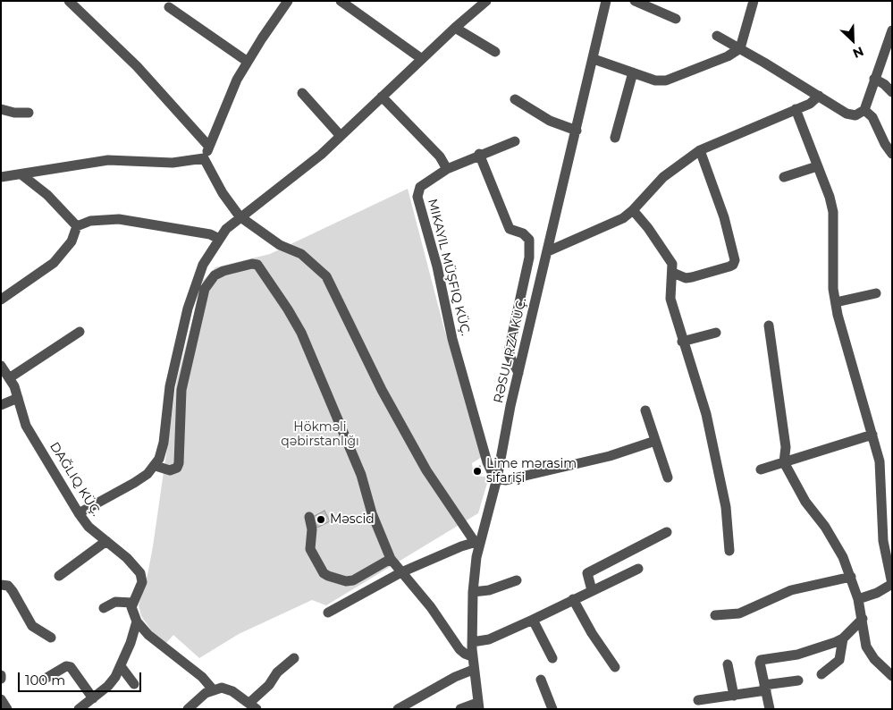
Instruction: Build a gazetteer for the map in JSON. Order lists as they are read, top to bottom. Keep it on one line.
{"streets":{"street":["RƏSUL RZA KÜÇ."]},"parks":["Hökməli qəbirstanlığı"],"places":["Lime mərasim sifarişi","Məscid"],"scale_bar":"100 m","north":"bottom right"}
